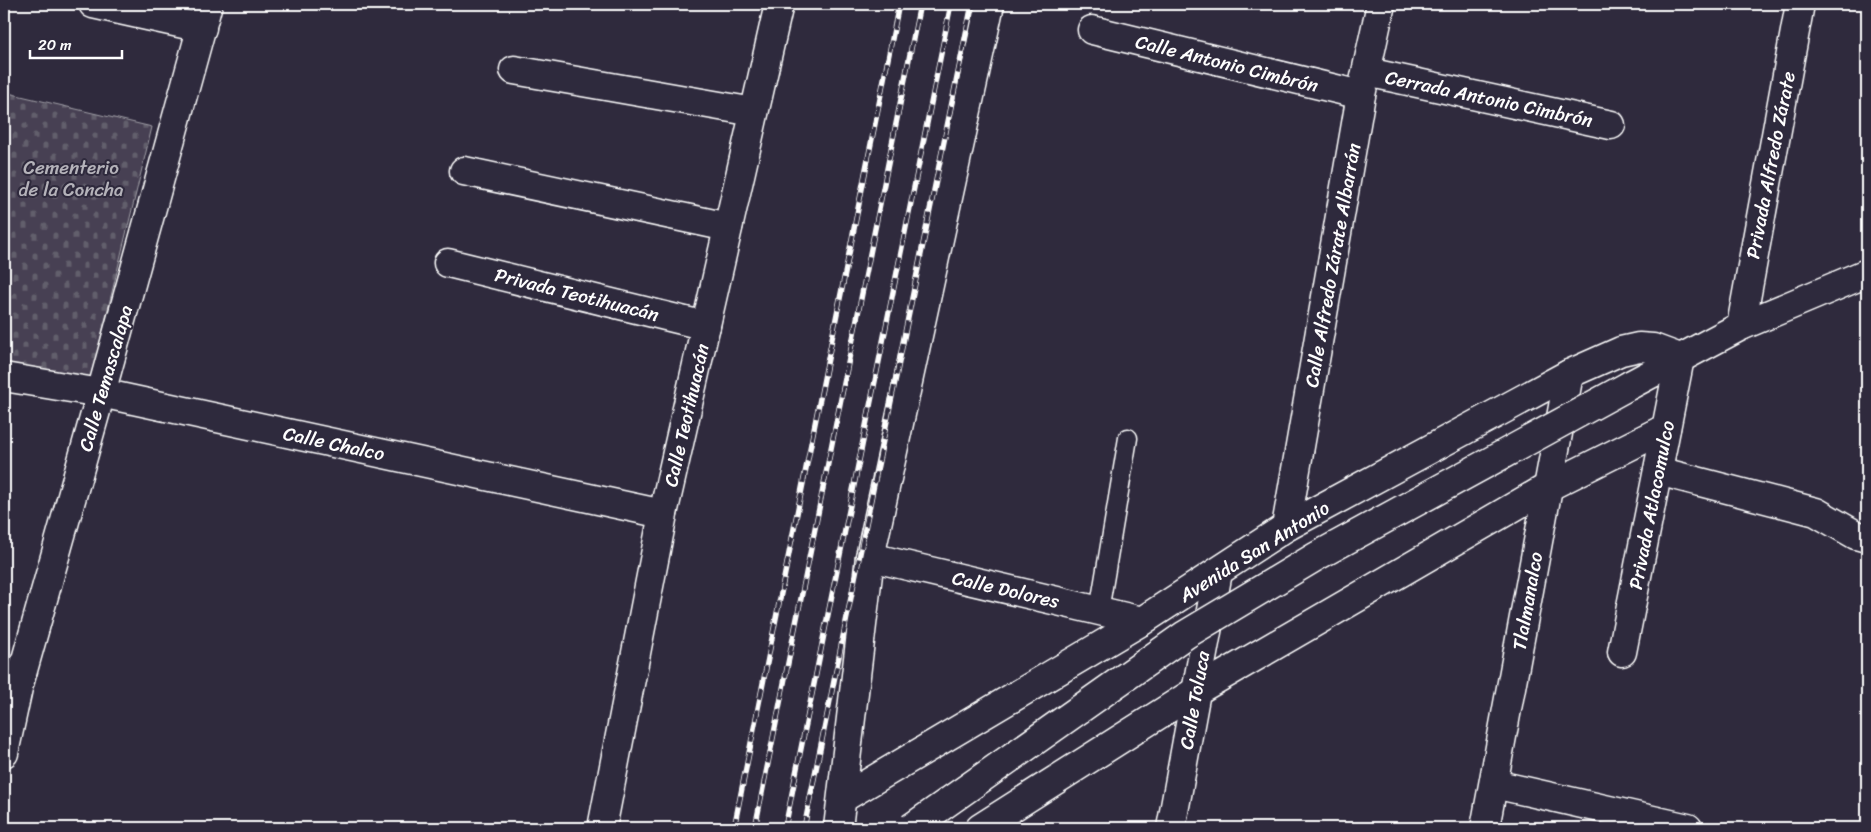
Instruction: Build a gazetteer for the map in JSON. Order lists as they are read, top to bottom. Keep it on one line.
{"streets":{"street":["Calle Antonio Cimbrón","Cerrada Antonio Cimbrón","Privada Alfredo Zárate","Calle Alfredo Zárate Albarrán","Privada Teotihuacán","Calle Temascalapa","Calle Teotihuacán","Calle Chalco","Privada Atlacomulco","Avenida San Antonio","Calle Dolores","Tlalmanalco","Calle Toluca"]},"crossings":[["Calle Antonio Cimbrón","Cerrada Antonio Cimbrón"],["Calle Antonio Cimbrón","Calle Alfredo Zárate Albarrán"],["Cerrada Antonio Cimbrón","Calle Alfredo Zárate Albarrán"],["Privada Alfredo Zárate","Avenida San Antonio"],["Calle Alfredo Zárate Albarrán","Avenida San Antonio"],["Privada Teotihuacán","Calle Teotihuacán"],["Calle Temascalapa","Calle Chalco"],["Calle Teotihuacán","Calle Chalco"],["Privada Atlacomulco","Avenida San Antonio"],["Avenida San Antonio","Calle Dolores"],["Avenida San Antonio","Tlalmanalco"],["Avenida San Antonio","Calle Toluca"]],"parks":["Cementerio de la Concha"],"scale_bar":"20 m"}
